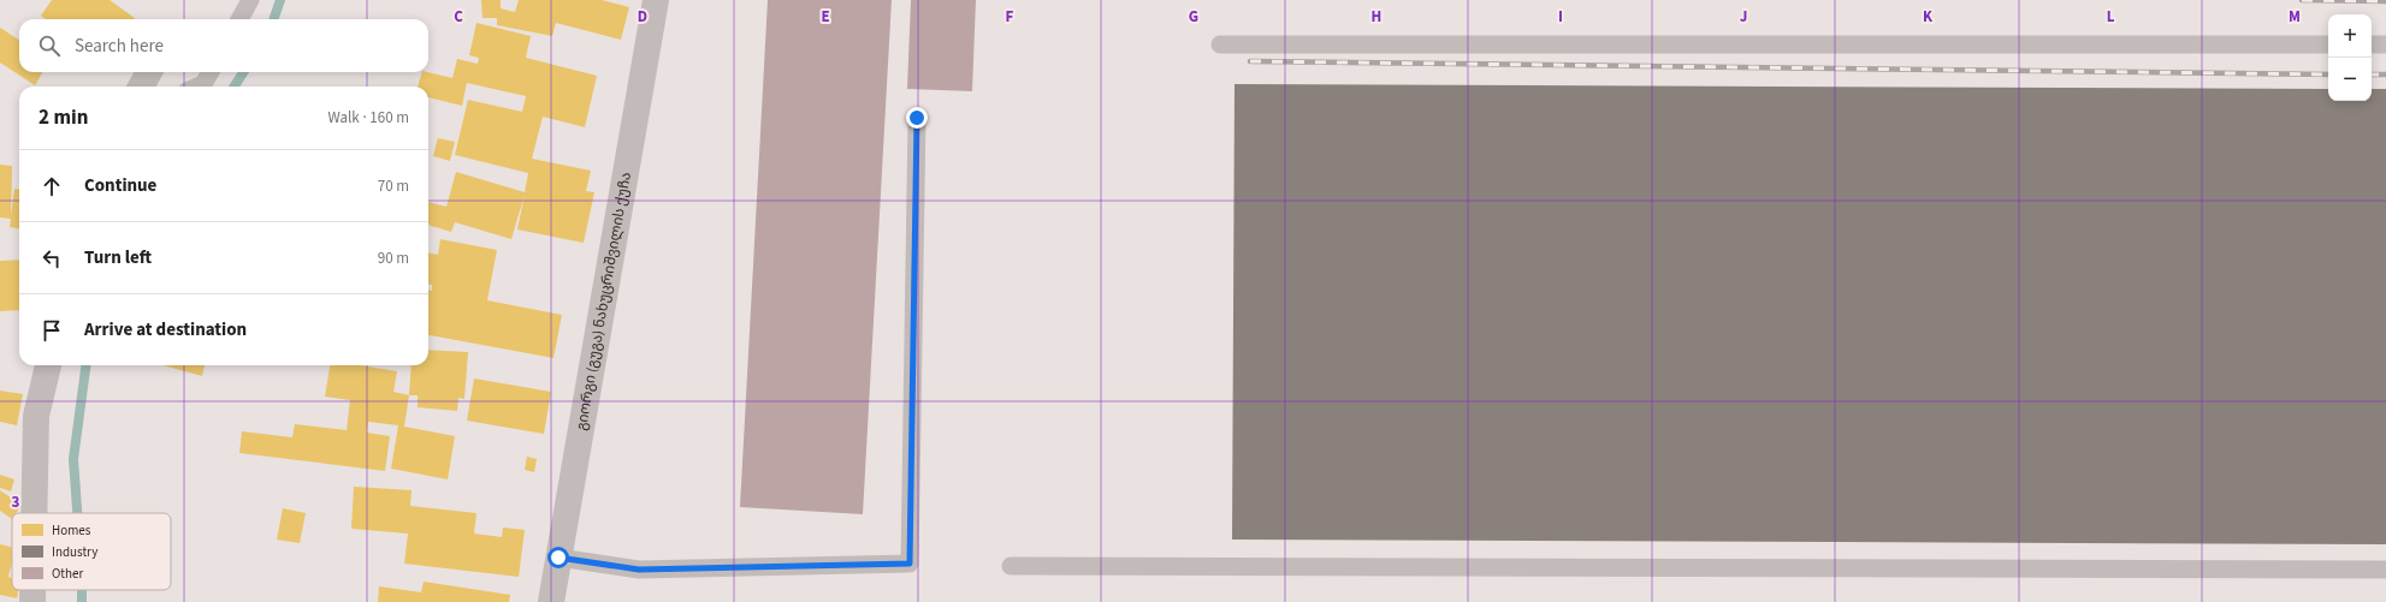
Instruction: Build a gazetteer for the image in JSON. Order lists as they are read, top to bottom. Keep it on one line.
{"streets":{"street":["გიორგი (გუგა) ნახუცრიშვილის ქუჩა"]},"legend":["Homes","Industry","Other"],"page":{"map_buttons":["+","−"],"search":"Search here","heading":["2 min","Walk · 160 m"],"list":[["Continue","70 m"],["Turn left","90 m"],"Arrive at destination"]},"grid":{"columns":["C","D","E","F","G","H","I","J","K","L","M"],"rows":["3"]}}
